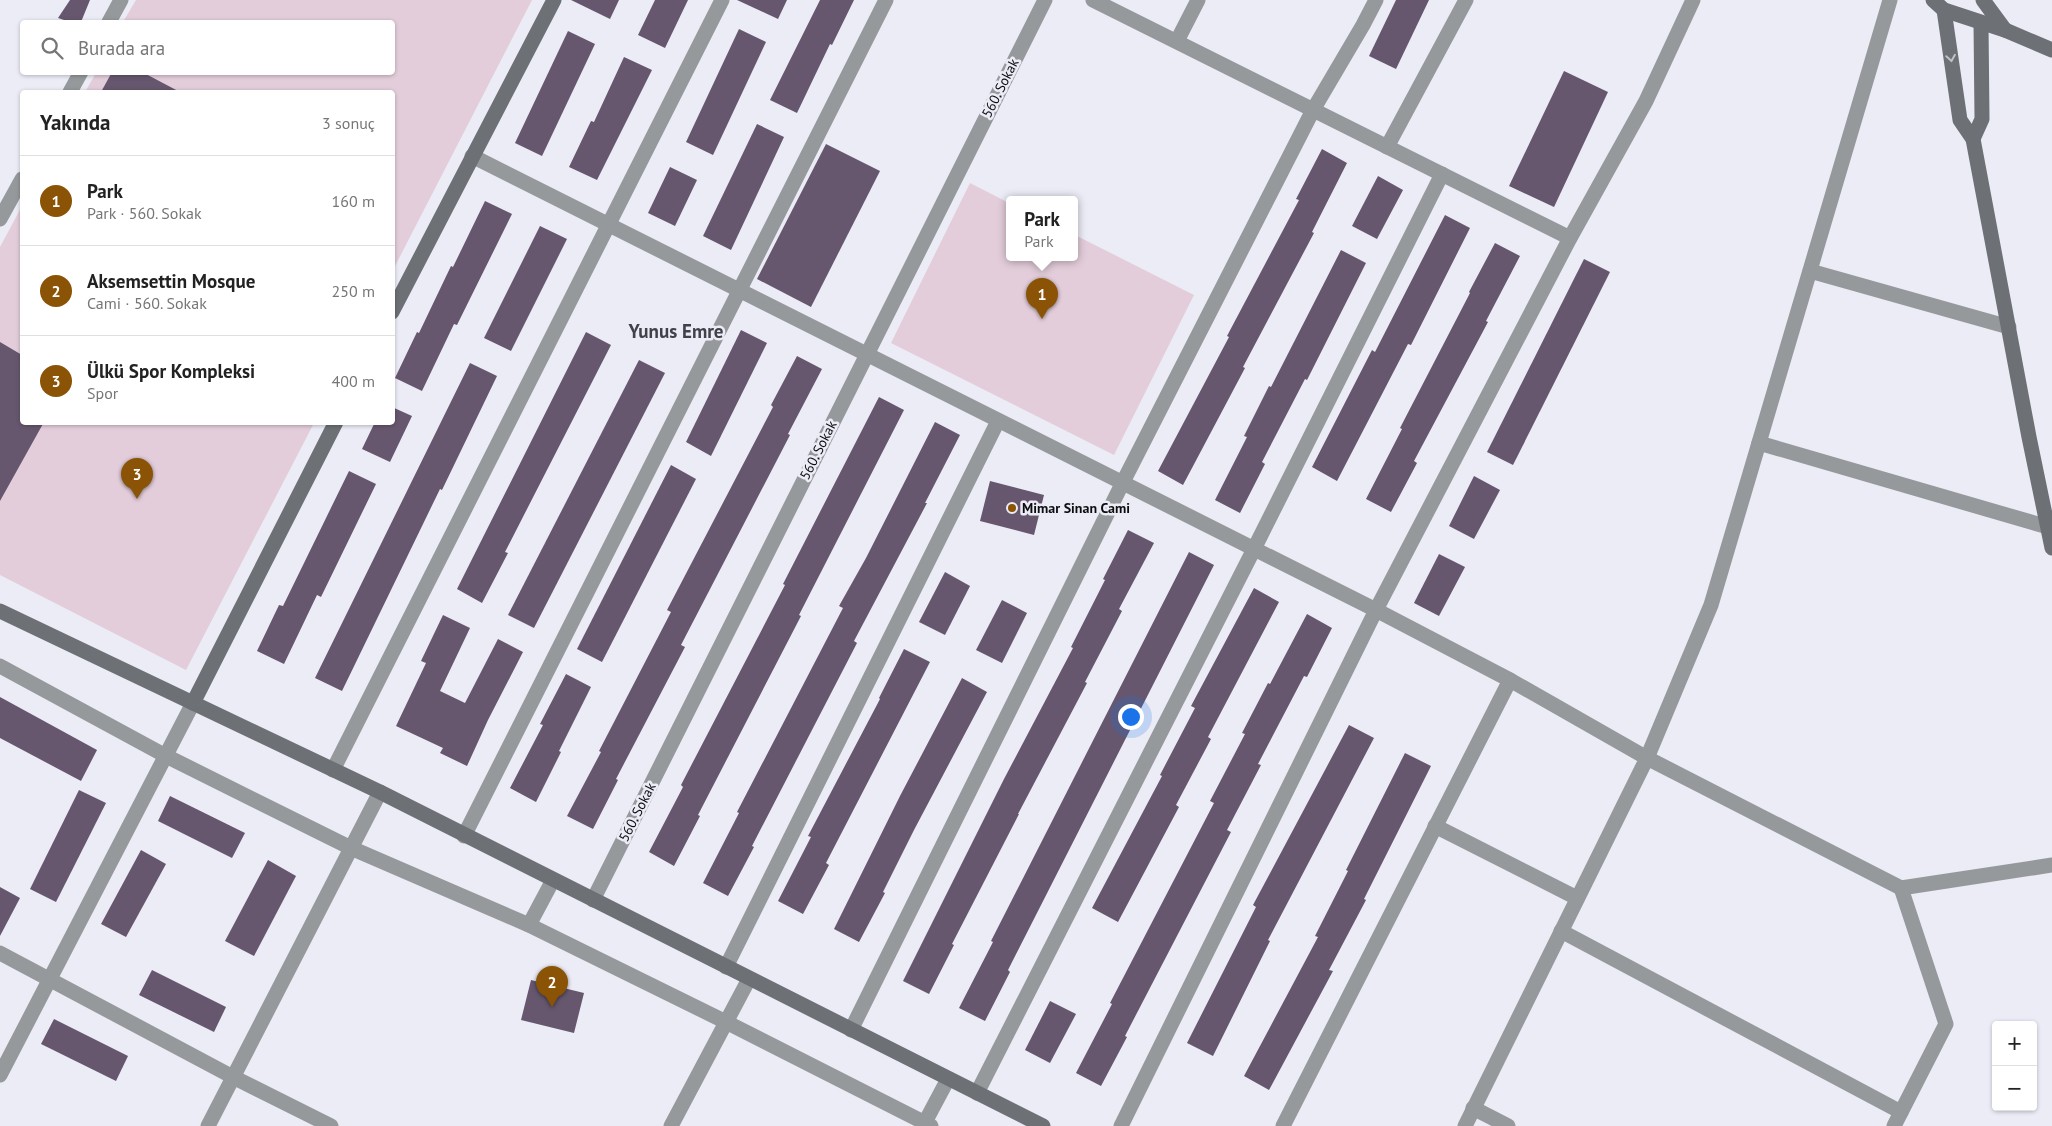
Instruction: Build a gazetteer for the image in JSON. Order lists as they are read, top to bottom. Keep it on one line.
{"streets":{"street":["560. Sokak"]},"districts":["Yunus Emre"],"places":["Mimar Sinan Cami"],"page":{"search":"Burada ara","heading":["Yakında","3 sonuç"],"list":[{"mark":"1","name":"Park","note":"Park · 560. Sokak","value":"160 m"},{"mark":"2","name":"Aksemsettin Mosque","note":"Cami · 560. Sokak","value":"250 m"},{"mark":"3","name":"Ülkü Spor Kompleksi","note":"Spor","value":"400 m"}],"popup":["Park","Park"],"pins":["1","3","2"],"map_buttons":["+","−"]}}
